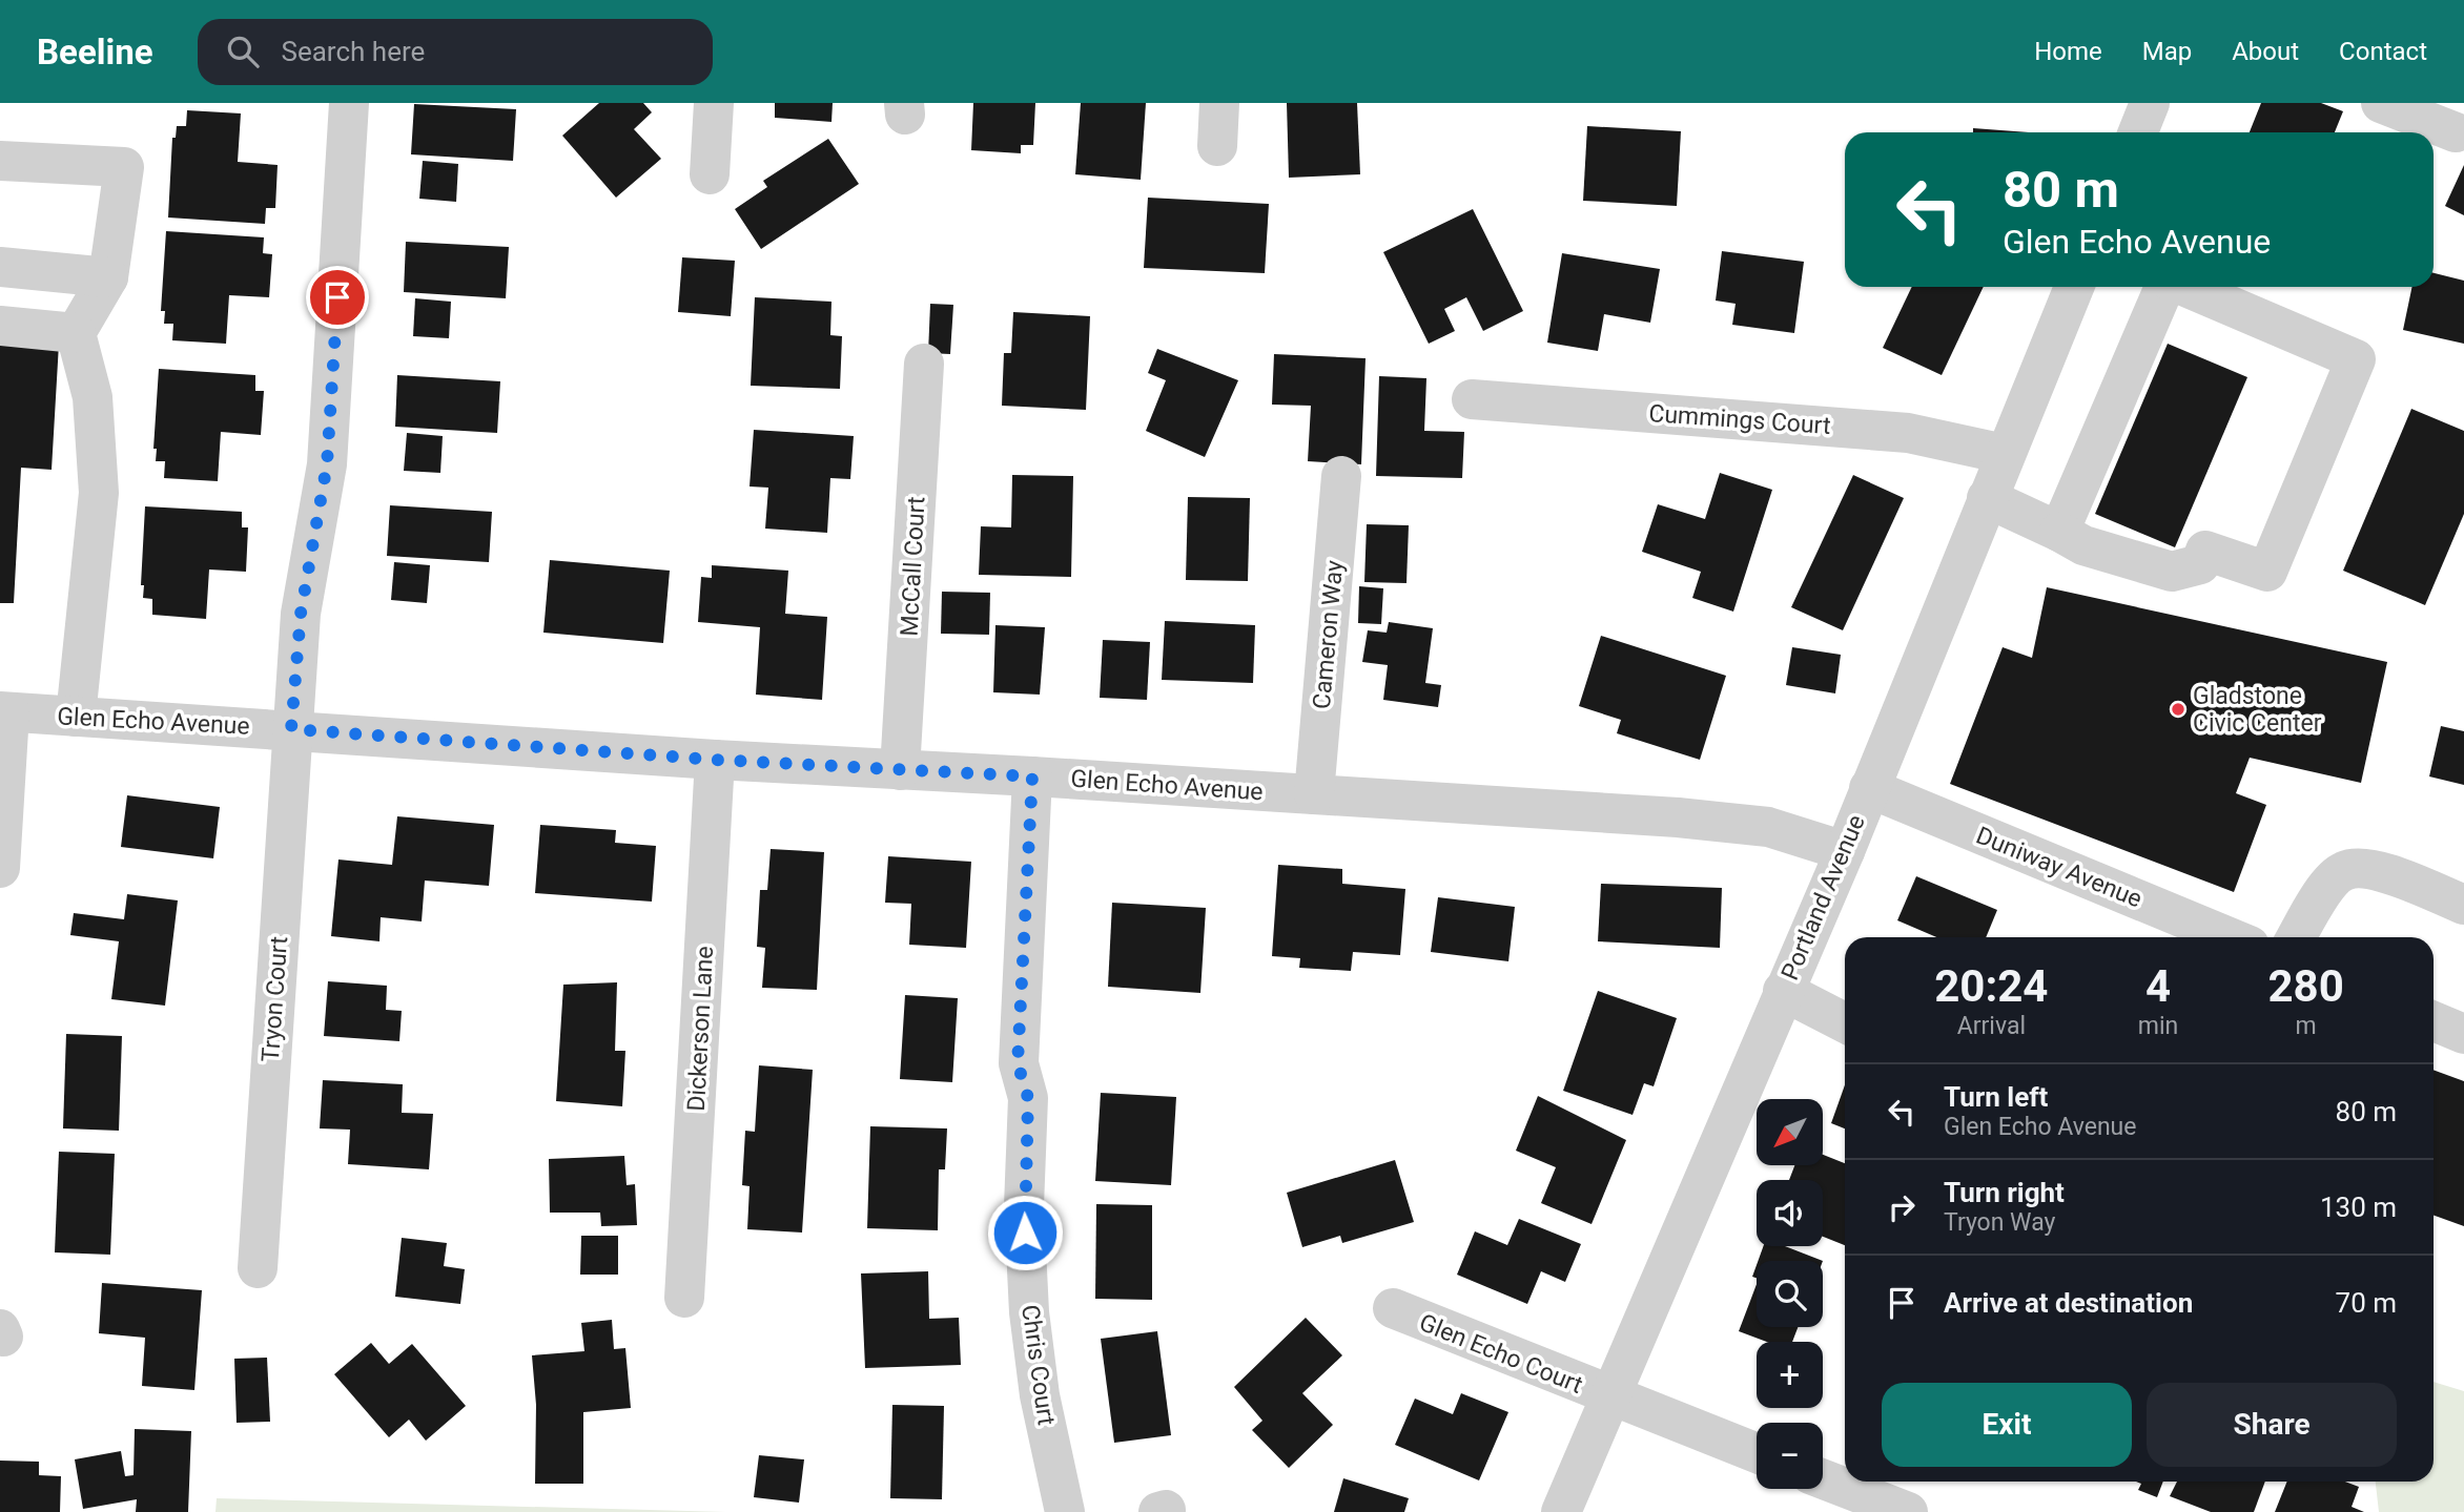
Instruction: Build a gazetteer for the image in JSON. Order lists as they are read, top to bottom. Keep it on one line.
{"streets":{"street":["Cummings Court","McCall Court","Cameron Way","Glen Echo Avenue","Duniway Avenue","Portland Avenue","Tryon Court","Dickerson Lane","Glen Echo Court","Chris Court"]},"crossings":[["Cummings Court","Portland Avenue"],["McCall Court","Glen Echo Avenue"],["Cameron Way","Glen Echo Avenue"],["Glen Echo Avenue","Portland Avenue"],["Glen Echo Avenue","Tryon Court"],["Glen Echo Avenue","Dickerson Lane"],["Glen Echo Avenue","Chris Court"],["Duniway Avenue","Portland Avenue"],["Portland Avenue","Glen Echo Court"]],"places":["Gladstone Civic Center"],"north":"bottom left","page":{"header":"Beeline","search":"Search here","nav":["Home","Map","About","Contact"],"turn":["80 m","Glen Echo Avenue"],"eta":["20:24","Arrival","4","min","280","m"],"list":[{"name":"Turn left","note":"Glen Echo Avenue","value":"80 m"},{"name":"Turn right","note":"Tryon Way","value":"130 m"},{"name":"Arrive at destination","value":"70 m"}],"map_buttons":["+","−"],"buttons":["Exit","Share"]}}
